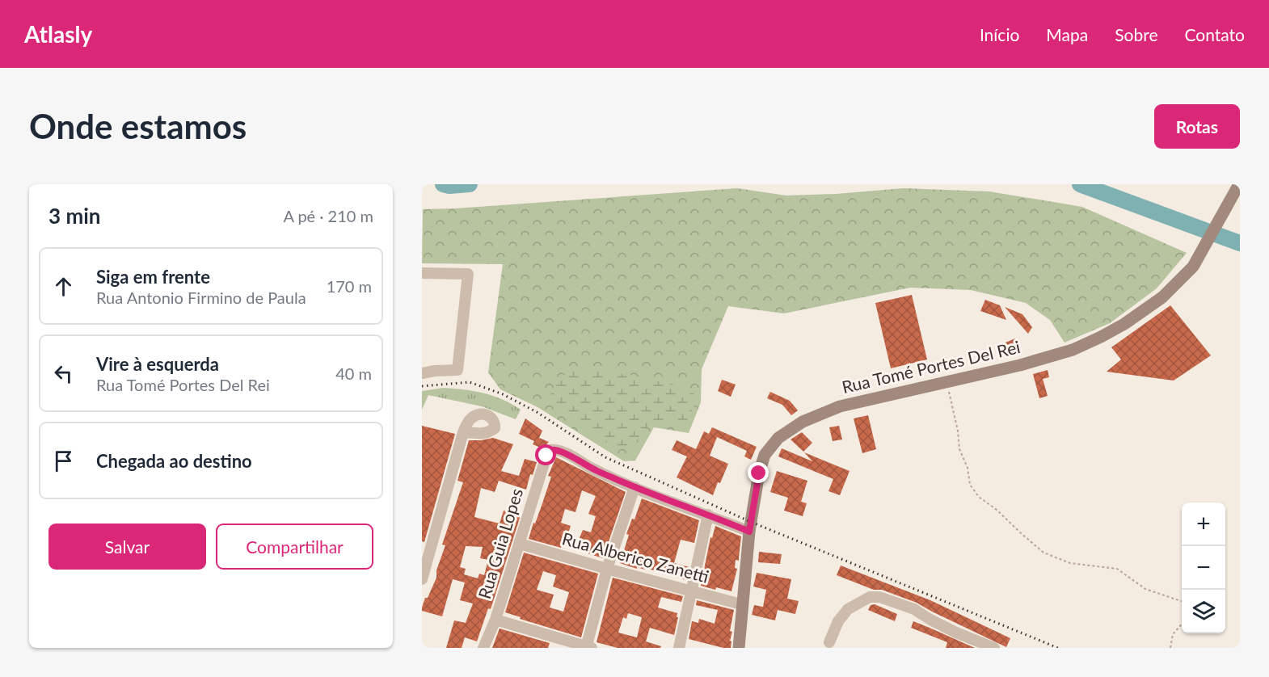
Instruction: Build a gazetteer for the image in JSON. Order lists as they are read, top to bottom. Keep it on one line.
{"streets":{"main road":["Rua Tomé Portes Del Rei"],"street":["Rua Guia Lopes","Rua Alberico Zanetti"]},"crossings":[["Rua Tomé Portes Del Rei","Rua Alberico Zanetti"],["Rua Guia Lopes","Rua Alberico Zanetti"]],"page":{"header":"Atlasly","nav":["Início","Mapa","Sobre","Contato"],"buttons":["Rotas",["Salvar","Compartilhar"]],"title":"Onde estamos","heading":["3 min","A pé · 210 m"],"list":[["Siga em frente","Rua Antonio Firmino de Paula","170 m"],["Vire à esquerda","Rua Tomé Portes Del Rei","40 m"],"Chegada ao destino"],"map_buttons":["+","−"]}}
